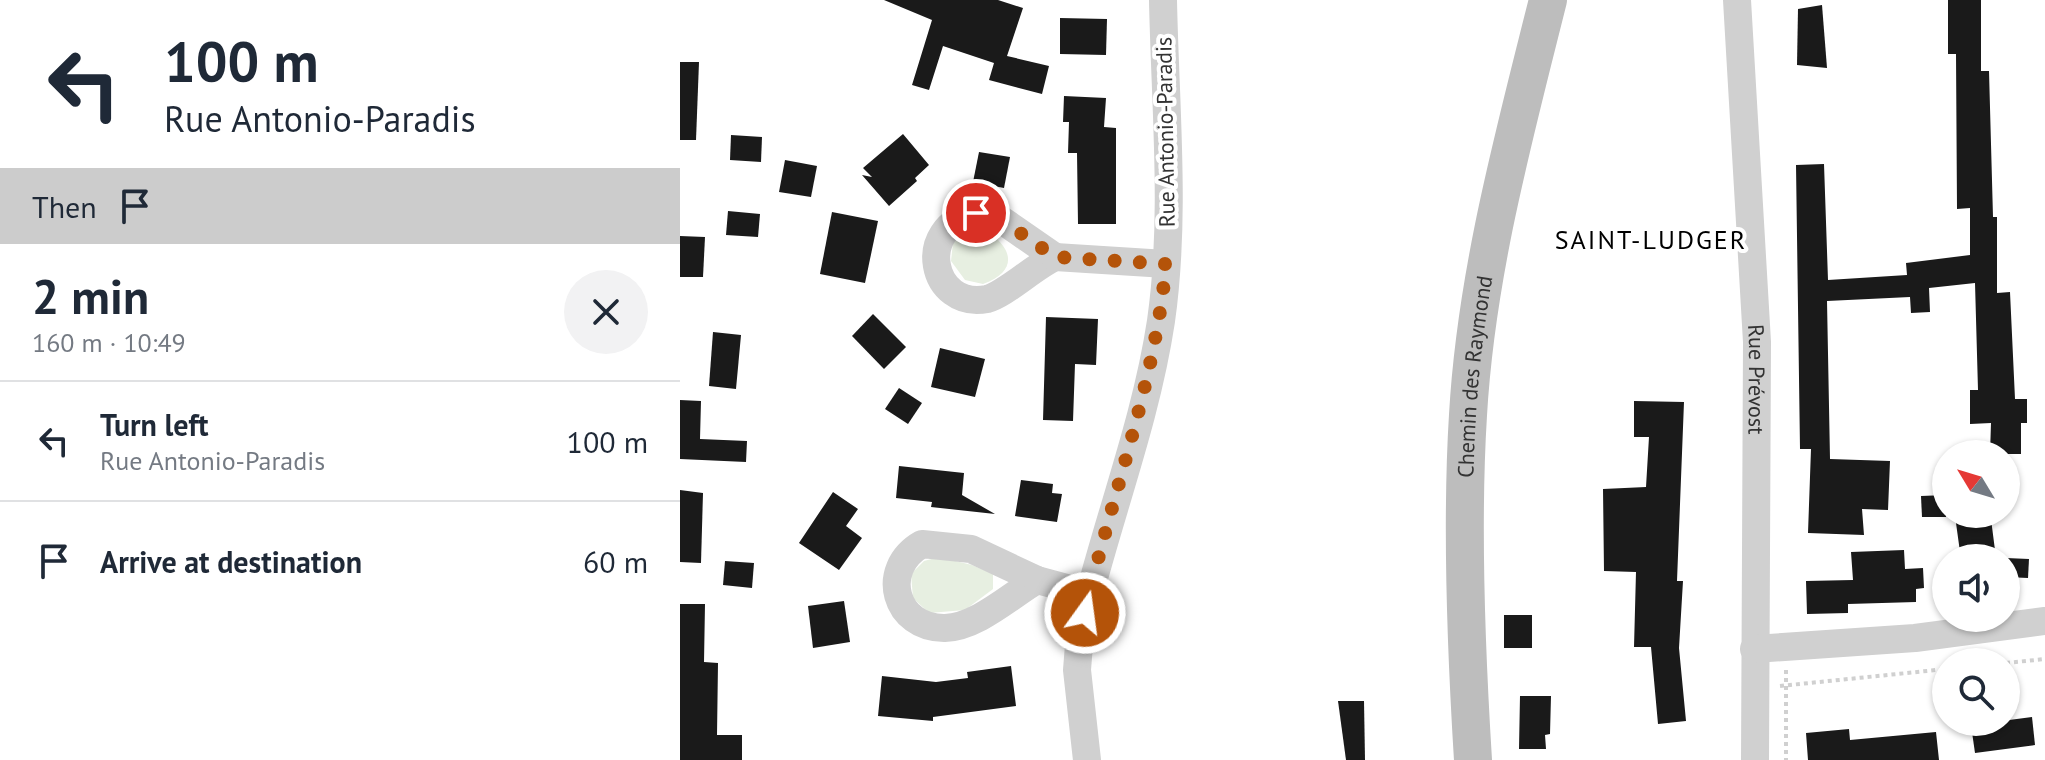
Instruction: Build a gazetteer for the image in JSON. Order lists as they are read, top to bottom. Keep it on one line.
{"streets":{"street":["Rue Antonio-Paradis","Chemin des Raymond","Rue Prévost"]},"districts":["SAINT-LUDGER"],"north":"top left","page":{"turn":["100 m","Rue Antonio-Paradis"],"then":"Then","heading":["2 min","160 m · 10:49"],"list":[{"name":"Turn left","note":"Rue Antonio-Paradis","value":"100 m"},{"name":"Arrive at destination","value":"60 m"}]}}
